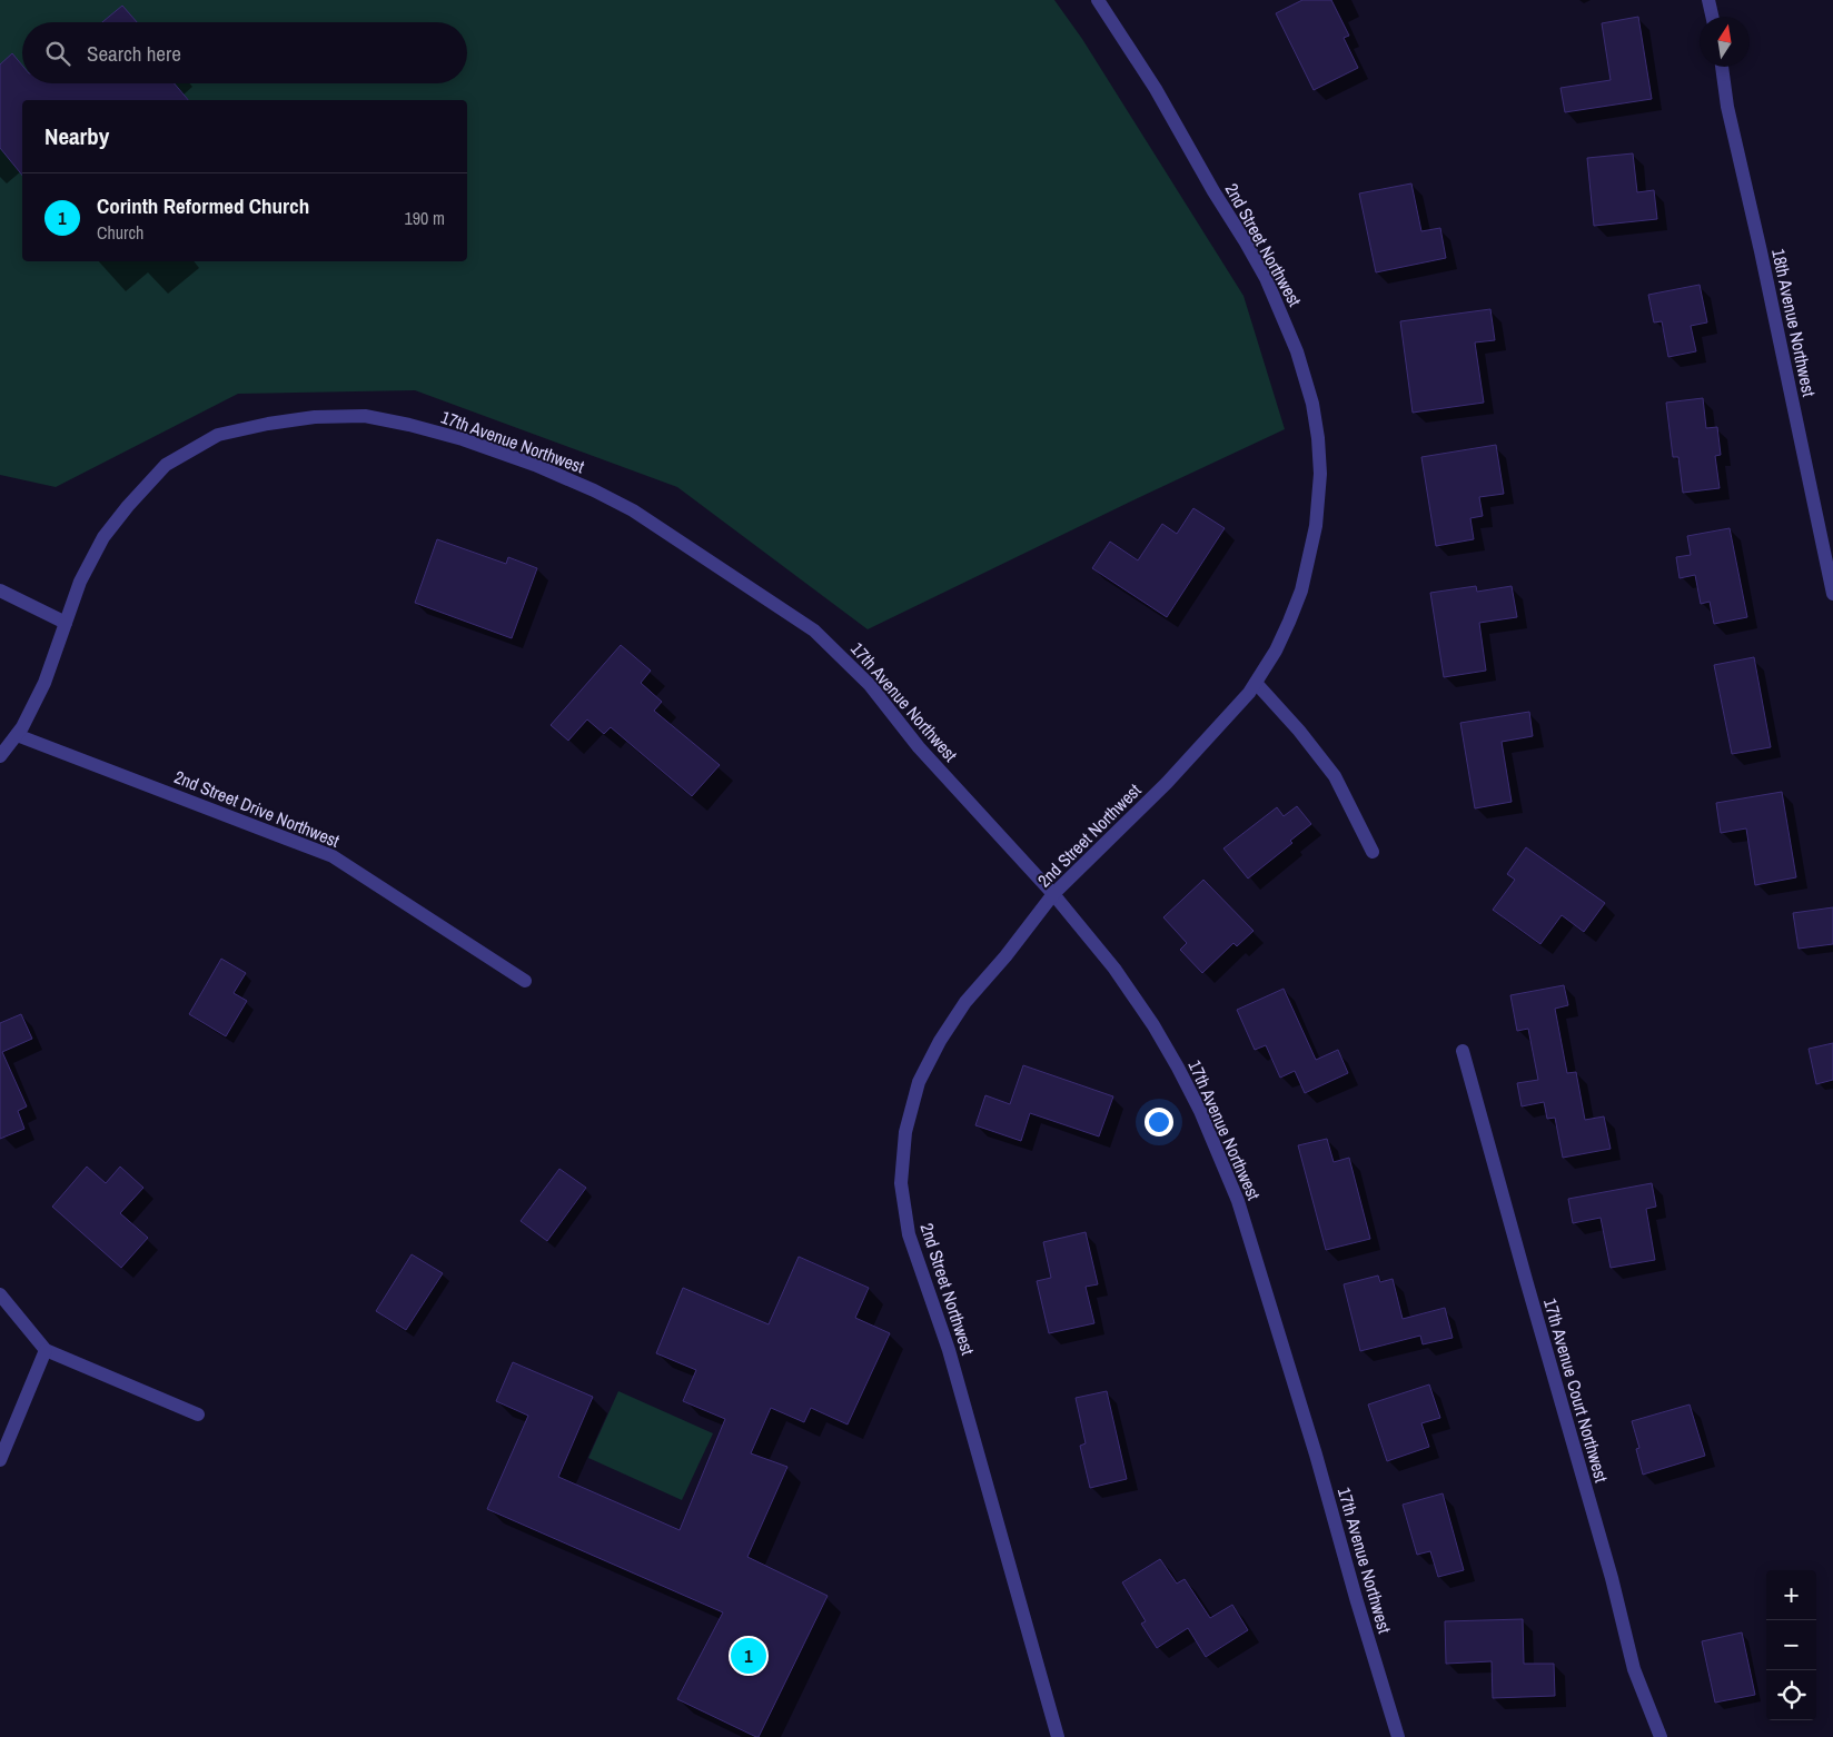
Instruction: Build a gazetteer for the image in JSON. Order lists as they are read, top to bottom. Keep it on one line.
{"streets":{"street":["2nd Street Northwest","18th Avenue Northwest","17th Avenue Northwest","2nd Street Drive Northwest","17th Avenue Court Northwest"]},"crossings":[["2nd Street Northwest","17th Avenue Northwest"],["17th Avenue Northwest","2nd Street Drive Northwest"]],"north":"top","page":{"search":"Search here","heading":"Nearby","list":[{"mark":"1","name":"Corinth Reformed Church","note":"Church","value":"190 m"}],"map_buttons":["+","−"],"pins":"1"}}
